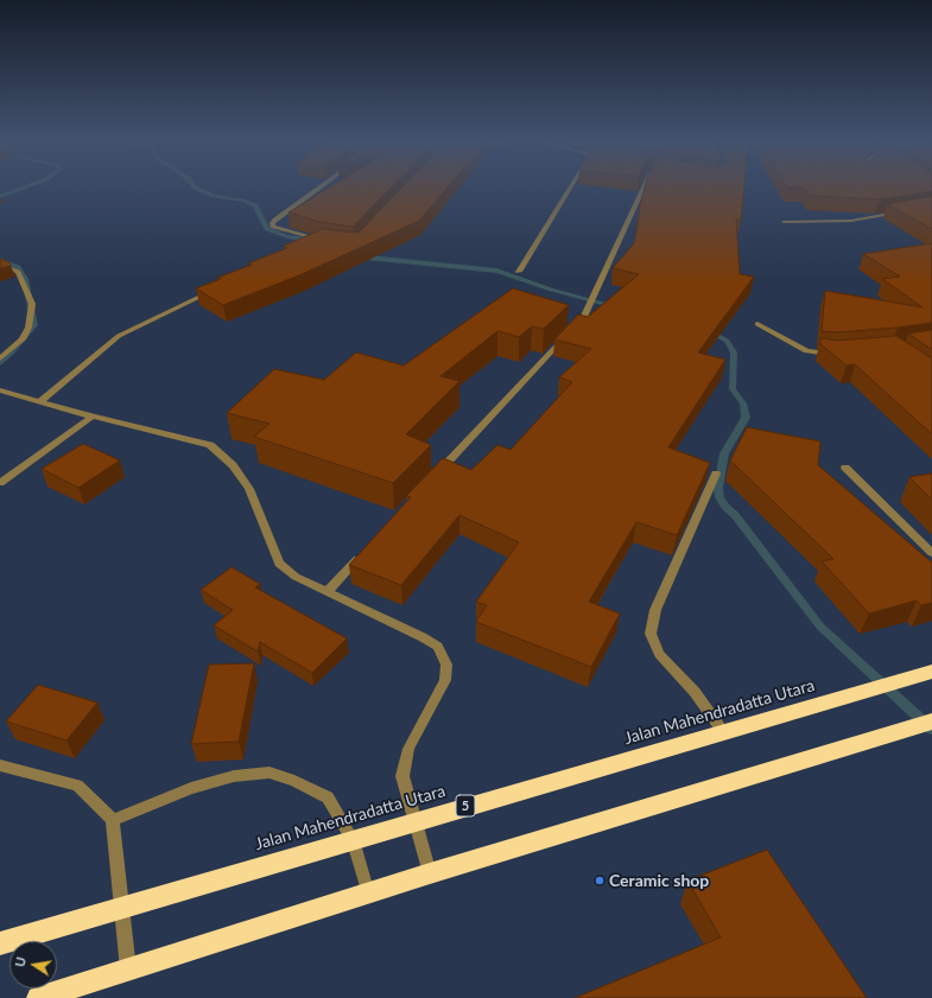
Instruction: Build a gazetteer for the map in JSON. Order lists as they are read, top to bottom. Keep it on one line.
{"streets":{"highway":["Jalan Mahendradatta Utara","5"]},"places":["Ceramic shop"],"north":"left"}
